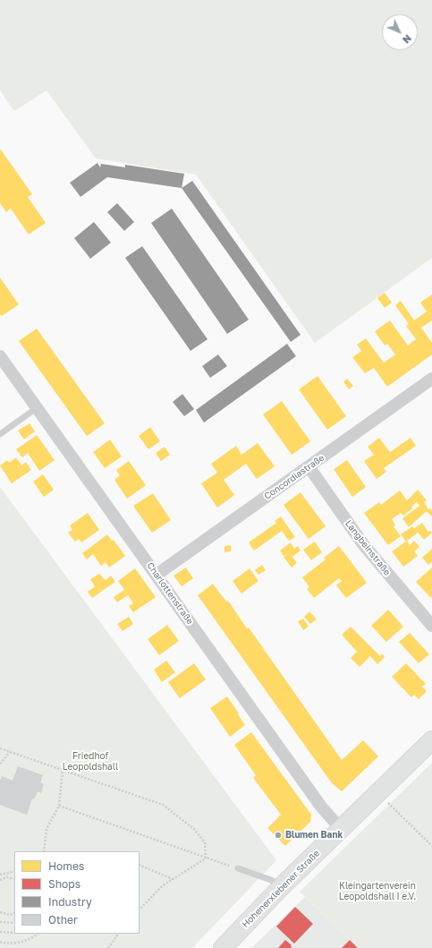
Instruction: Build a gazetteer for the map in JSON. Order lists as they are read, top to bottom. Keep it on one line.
{"streets":{"main road":["Hohenerxlebener Straße"],"street":["Concordiastraße","Langbeinstraße","Charlottenstraße"]},"crossings":[["Concordiastraße","Langbeinstraße"],["Concordiastraße","Charlottenstraße"],["Charlottenstraße","Hohenerxlebener Straße"]],"parks":["Friedhof Leopoldshall","Kleingartenverein Leopoldshall I e.V."],"places":["Blumen Bank"],"legend":["Homes","Shops","Industry","Other"],"north":"bottom right"}
